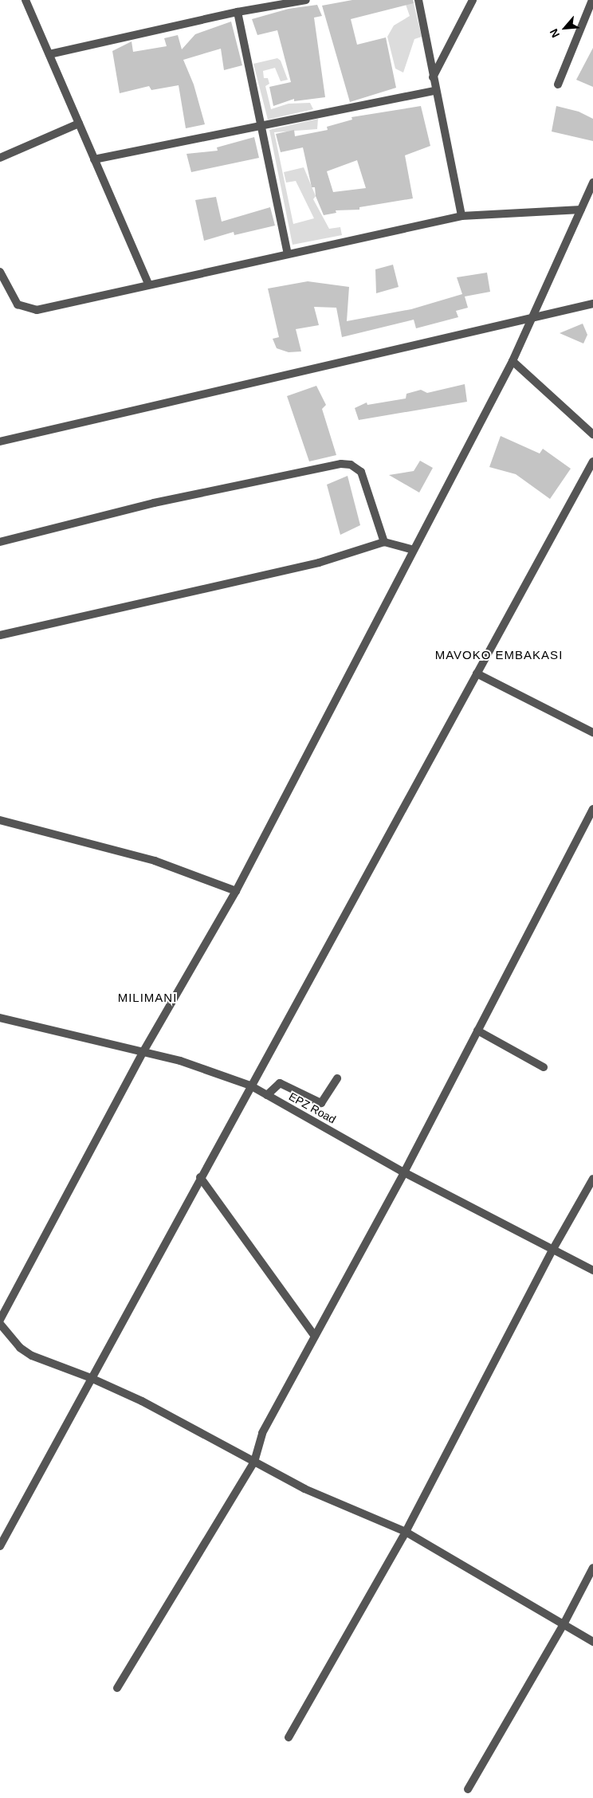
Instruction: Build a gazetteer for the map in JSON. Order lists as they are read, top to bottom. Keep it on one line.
{"streets":{"street":["EPZ Road"]},"districts":["MAVOKO EMBAKASI","MILIMANI"],"north":"bottom left"}
